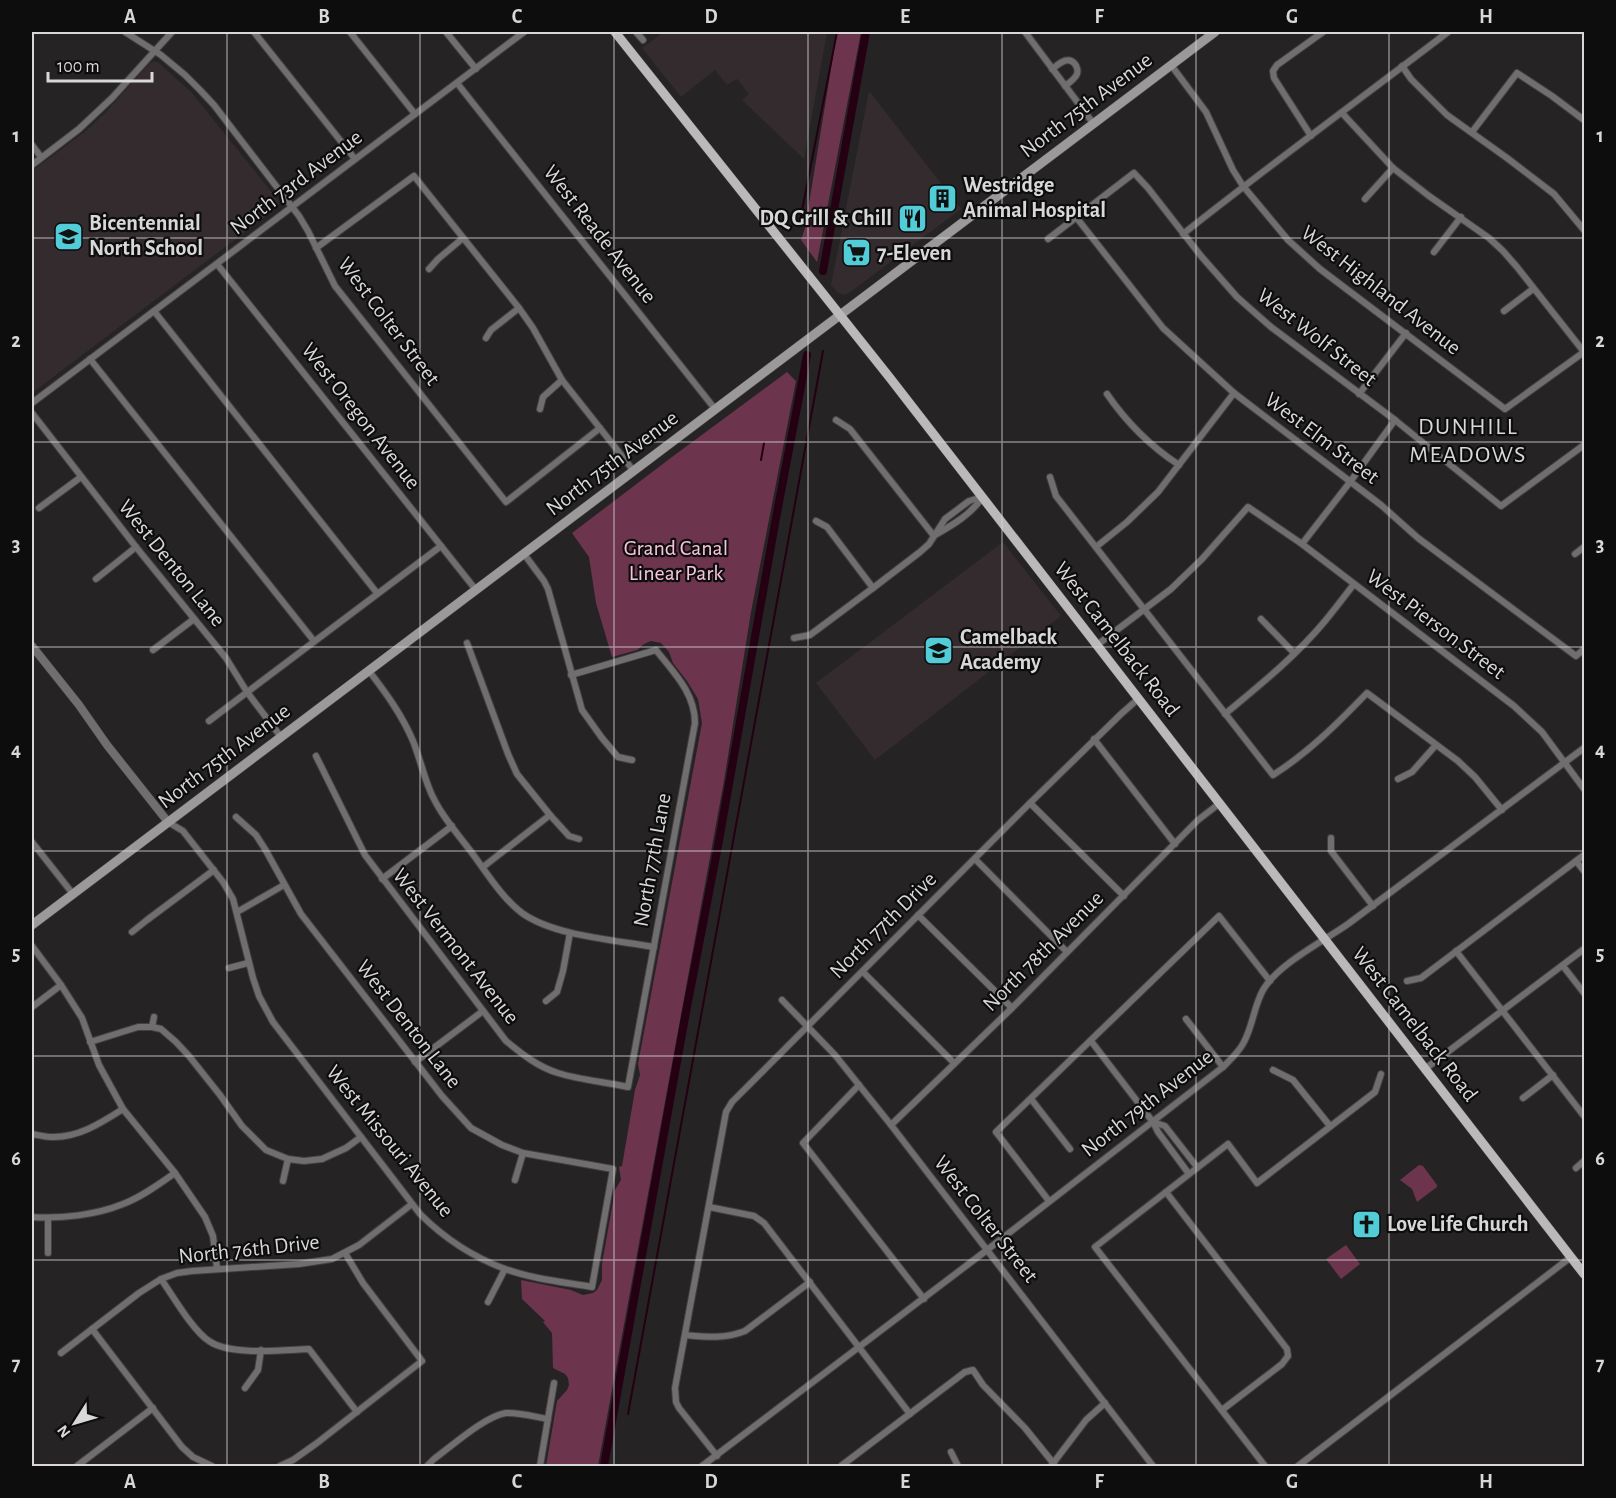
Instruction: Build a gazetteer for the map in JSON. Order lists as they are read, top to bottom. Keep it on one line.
{"streets":{"main road":["North 75th Avenue","West Camelback Road"],"street":["North 73rd Avenue","West Reade Avenue","West Highland Avenue","West Colter Street","West Wolf Street","West Oregon Avenue","West Elm Street","West Denton Lane","West Pierson Street","North 77th Lane","North 77th Drive","West Vermont Avenue","North 78th Avenue","North 79th Avenue","West Missouri Avenue","North 76th Drive"]},"crossings":[["North 75th Avenue","West Reade Avenue"],["North 75th Avenue","West Highland Avenue"],["North 75th Avenue","West Oregon Avenue"],["North 75th Avenue","West Denton Lane"],["North 75th Avenue","West Camelback Road"],["North 75th Avenue","West Missouri Avenue"],["North 73rd Avenue","West Reade Avenue"],["North 73rd Avenue","West Colter Street"],["North 73rd Avenue","West Oregon Avenue"],["West Colter Street","North 77th Drive"],["West Colter Street","North 78th Avenue"],["West Colter Street","North 79th Avenue"],["West Wolf Street","West Elm Street"],["West Denton Lane","West Missouri Avenue"],["West Pierson Street","North 79th Avenue"],["West Camelback Road","North 77th Drive"],["West Camelback Road","North 78th Avenue"],["West Camelback Road","North 79th Avenue"],["North 77th Lane","West Vermont Avenue"],["West Missouri Avenue","North 76th Drive"]],"districts":["DUNHILL MEADOWS"],"parks":["Grand Canal Linear Park"],"places":{"building":["Westridge Animal Hospital"],"restaurant":["DQ Grill & Chill"],"school or university":["Bicentennial North School","Camelback Academy"],"supermarket":["7-Eleven"],"church":["Love Life Church"]},"scale_bar":"100 m","north":"bottom left","grid":{"columns":["A","B","C","D","E","F","G","H"],"rows":["1","2","3","4","5","6","7"]}}
